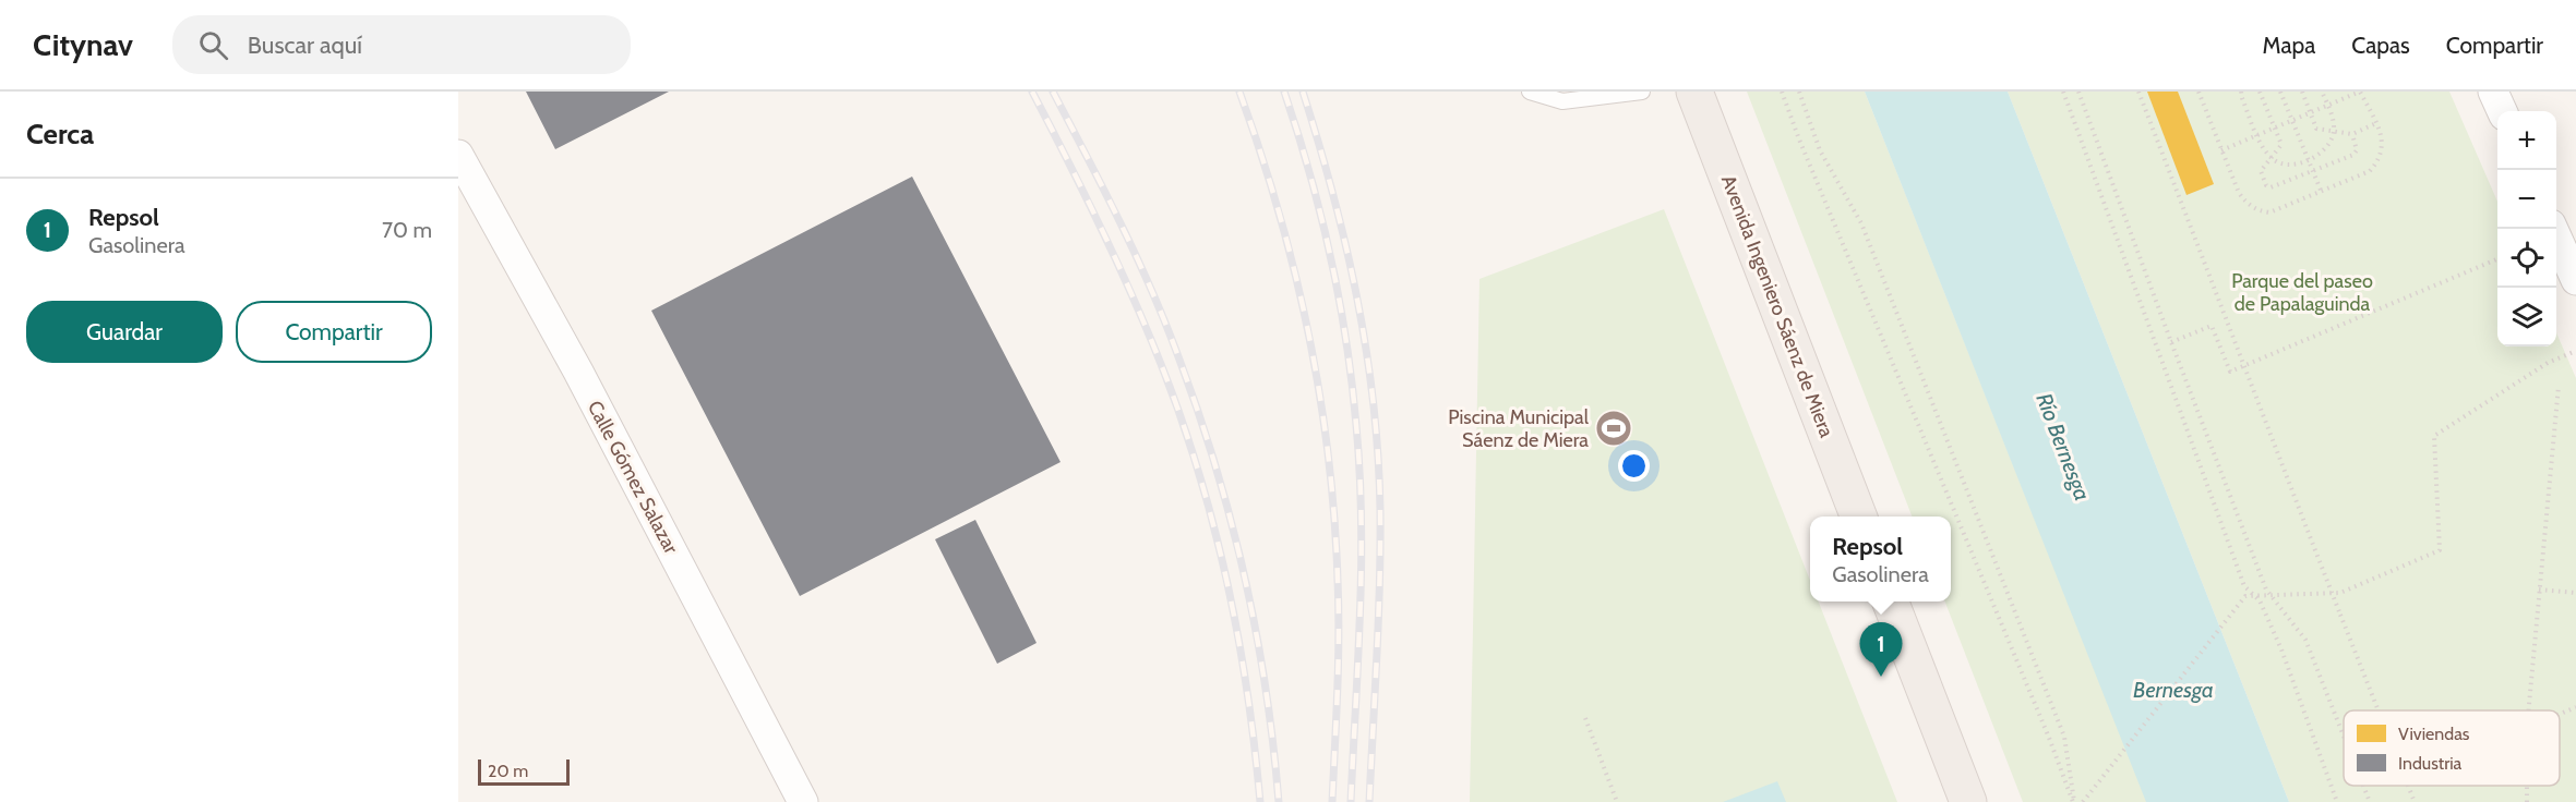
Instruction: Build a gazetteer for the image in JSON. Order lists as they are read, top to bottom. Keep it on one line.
{"streets":{"main road":["Avenida Ingeniero Sáenz de Miera"],"street":["Calle Gómez Salazar"]},"water":["Río Bernesga","Bernesga"],"parks":["Parque del paseo de Papalaguinda"],"places":{"sports":["Piscina Municipal Sáenz de Miera"]},"legend":["Viviendas","Industria"],"scale_bar":"20 m","page":{"header":"Citynav","search":"Buscar aquí","nav":["Mapa","Capas","Compartir"],"heading":"Cerca","map_buttons":["+","−"],"list":[{"mark":"1","name":"Repsol","note":"Gasolinera","value":"70 m"}],"buttons":["Guardar","Compartir"],"popup":["Repsol","Gasolinera"],"pins":"1","scale":"20 m"}}
